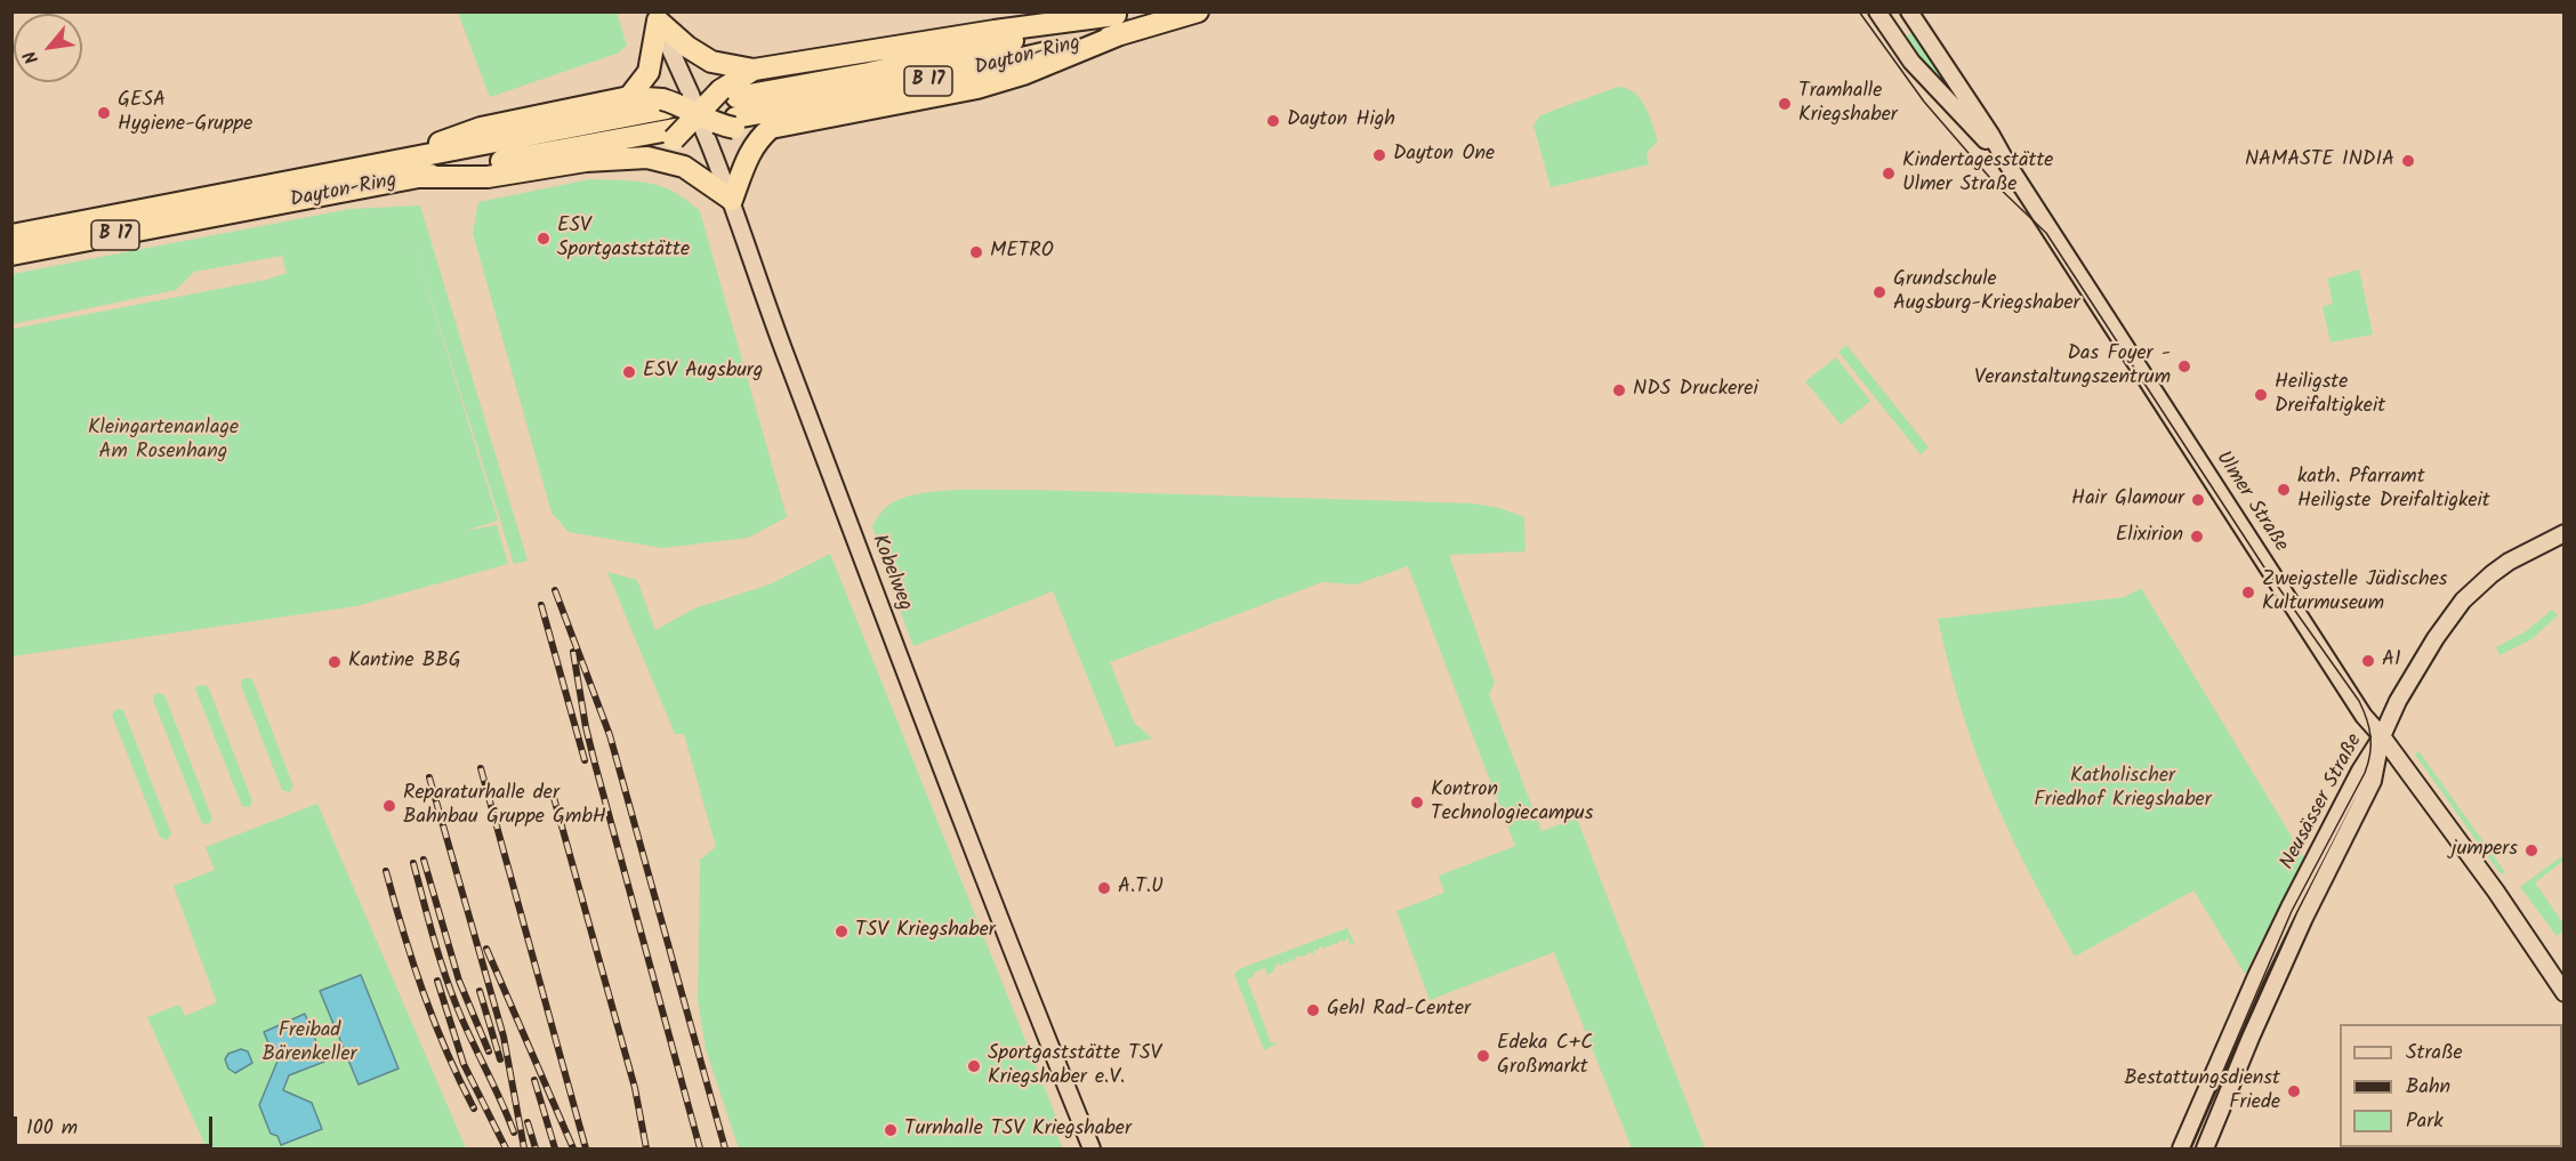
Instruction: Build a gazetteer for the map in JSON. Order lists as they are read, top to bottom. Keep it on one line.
{"streets":{"highway":["Dayton-Ring","B 17"],"main road":["Ulmer Straße","Kobelweg","Neusässer Straße"]},"crossings":[["Ulmer Straße","Neusässer Straße"]],"parks":["Kleingartenanlage Am Rosenhang","Katholischer Friedhof Kriegshaber","Freibad Bärenkeller"],"places":["Tramhalle Kriegshaber","GESA Hygiene-Gruppe","Dayton High","Dayton One","NAMASTE INDIA","Kindertagesstätte Ulmer Straße","ESV Sportgaststätte","METRO","Grundschule Augsburg-Kriegshaber","Das Foyer - Veranstaltungszentrum","ESV Augsburg","NDS Druckerei","Heiligste Dreifaltigkeit","kath. Pfarramt Heiligste Dreifaltigkeit","Hair Glamour","Elixirion","Zweigstelle Jüdisches Kulturmuseum","A1","Kantine BBG","Kontron Technologiecampus","Reparaturhalle der Bahnbau Gruppe GmbH","jumpers","A.T.U","TSV Kriegshaber","Gehl Rad-Center","Edeka C+C Großmarkt","Sportgaststätte TSV Kriegshaber e.V.","Bestattungsdienst Friede","Turnhalle TSV Kriegshaber"],"legend":["Straße","Bahn","Park"],"scale_bar":"100 m","north":"bottom left"}
